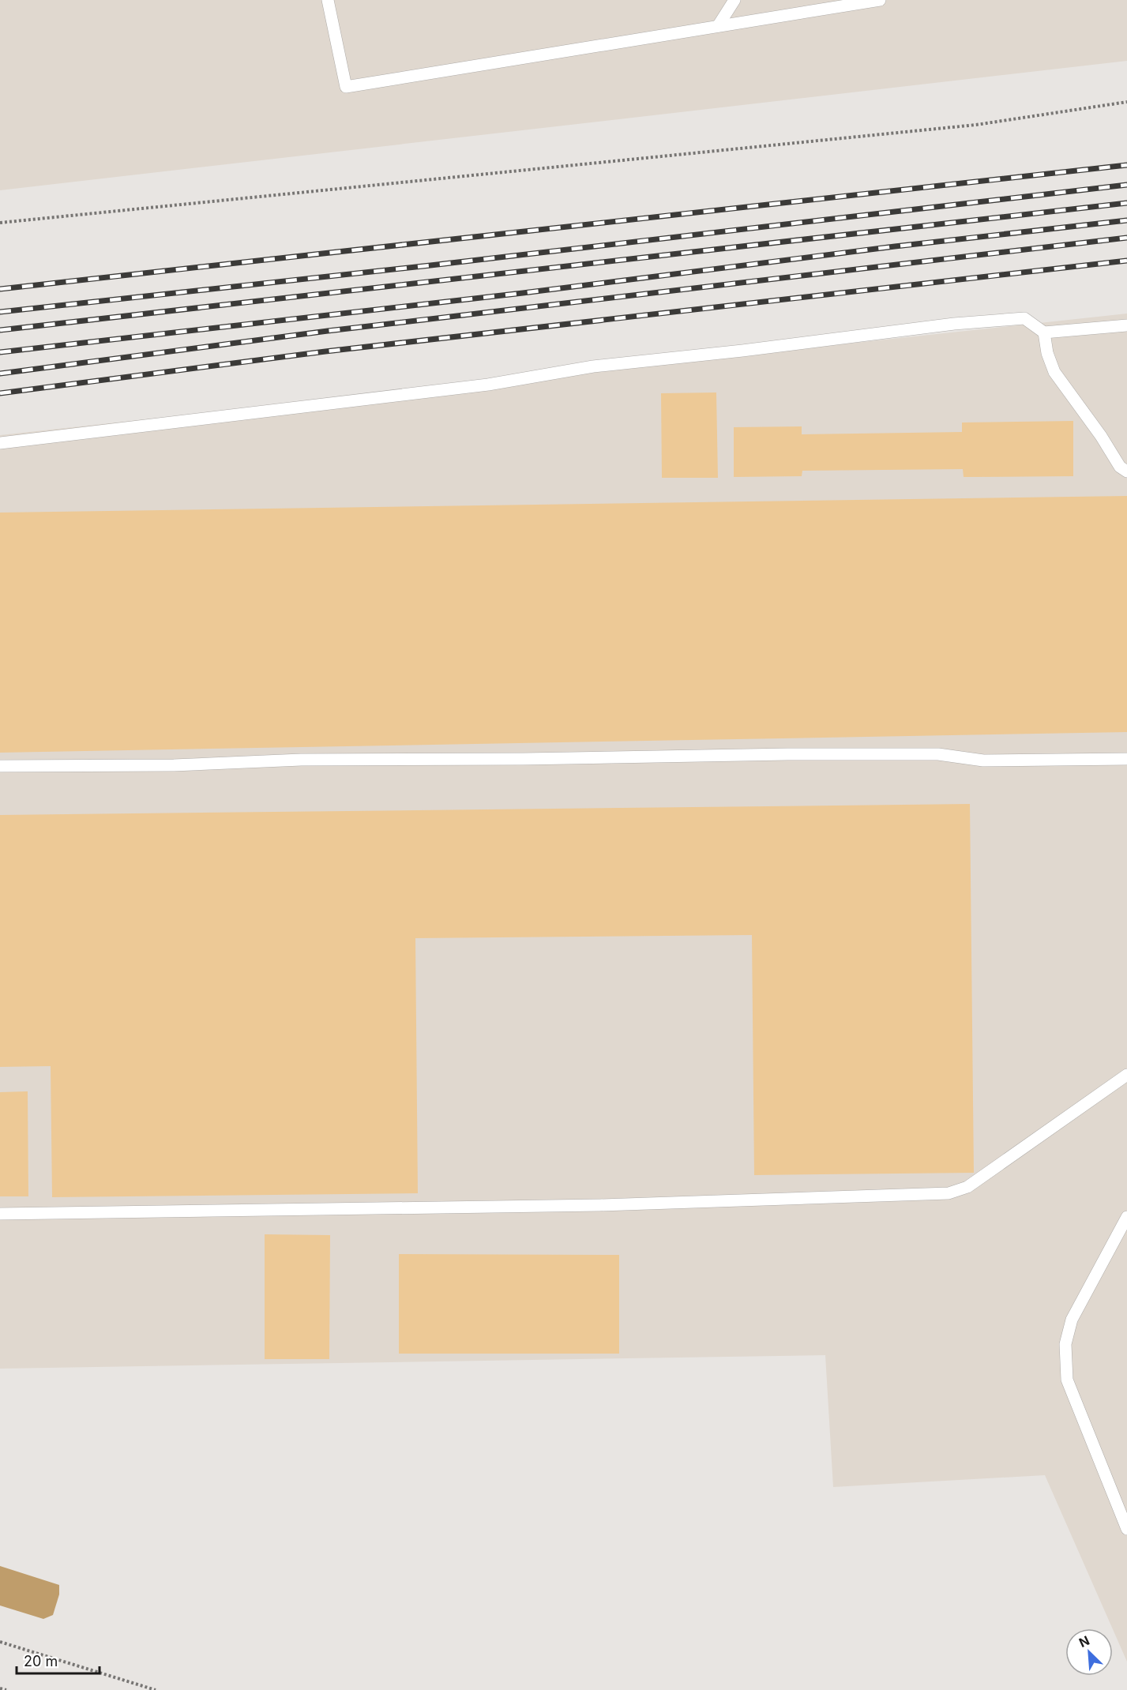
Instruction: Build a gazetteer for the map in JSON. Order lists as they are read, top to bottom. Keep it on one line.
{"scale_bar":"20 m","north":"top left"}
